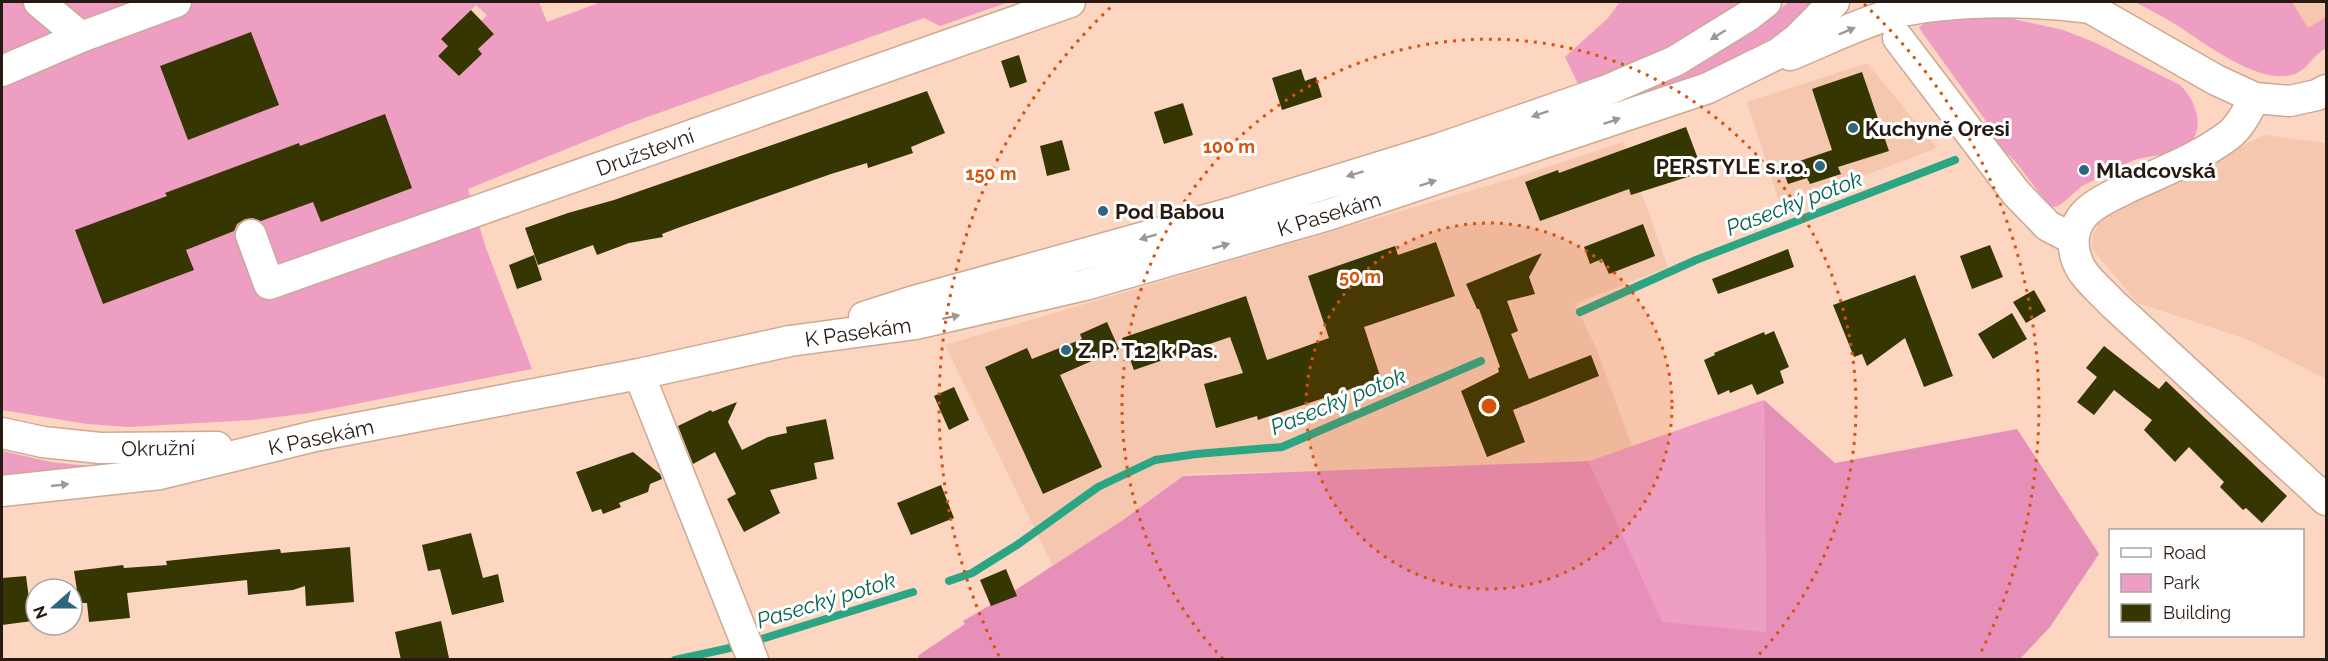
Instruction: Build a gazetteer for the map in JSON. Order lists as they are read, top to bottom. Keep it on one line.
{"streets":{"street":["Družstevní","K Pasekám","Okružní"]},"crossings":[["K Pasekám","Okružní"]],"water":["Pasecký potok"],"places":["Kuchyně Oresi","PERSTYLE s.r.o.","Mladcovská","Pod Babou","Z. P. T12 k Pas."],"legend":["Road","Park","Building"],"north":"left","rings":["100 m","150 m","50 m"]}
